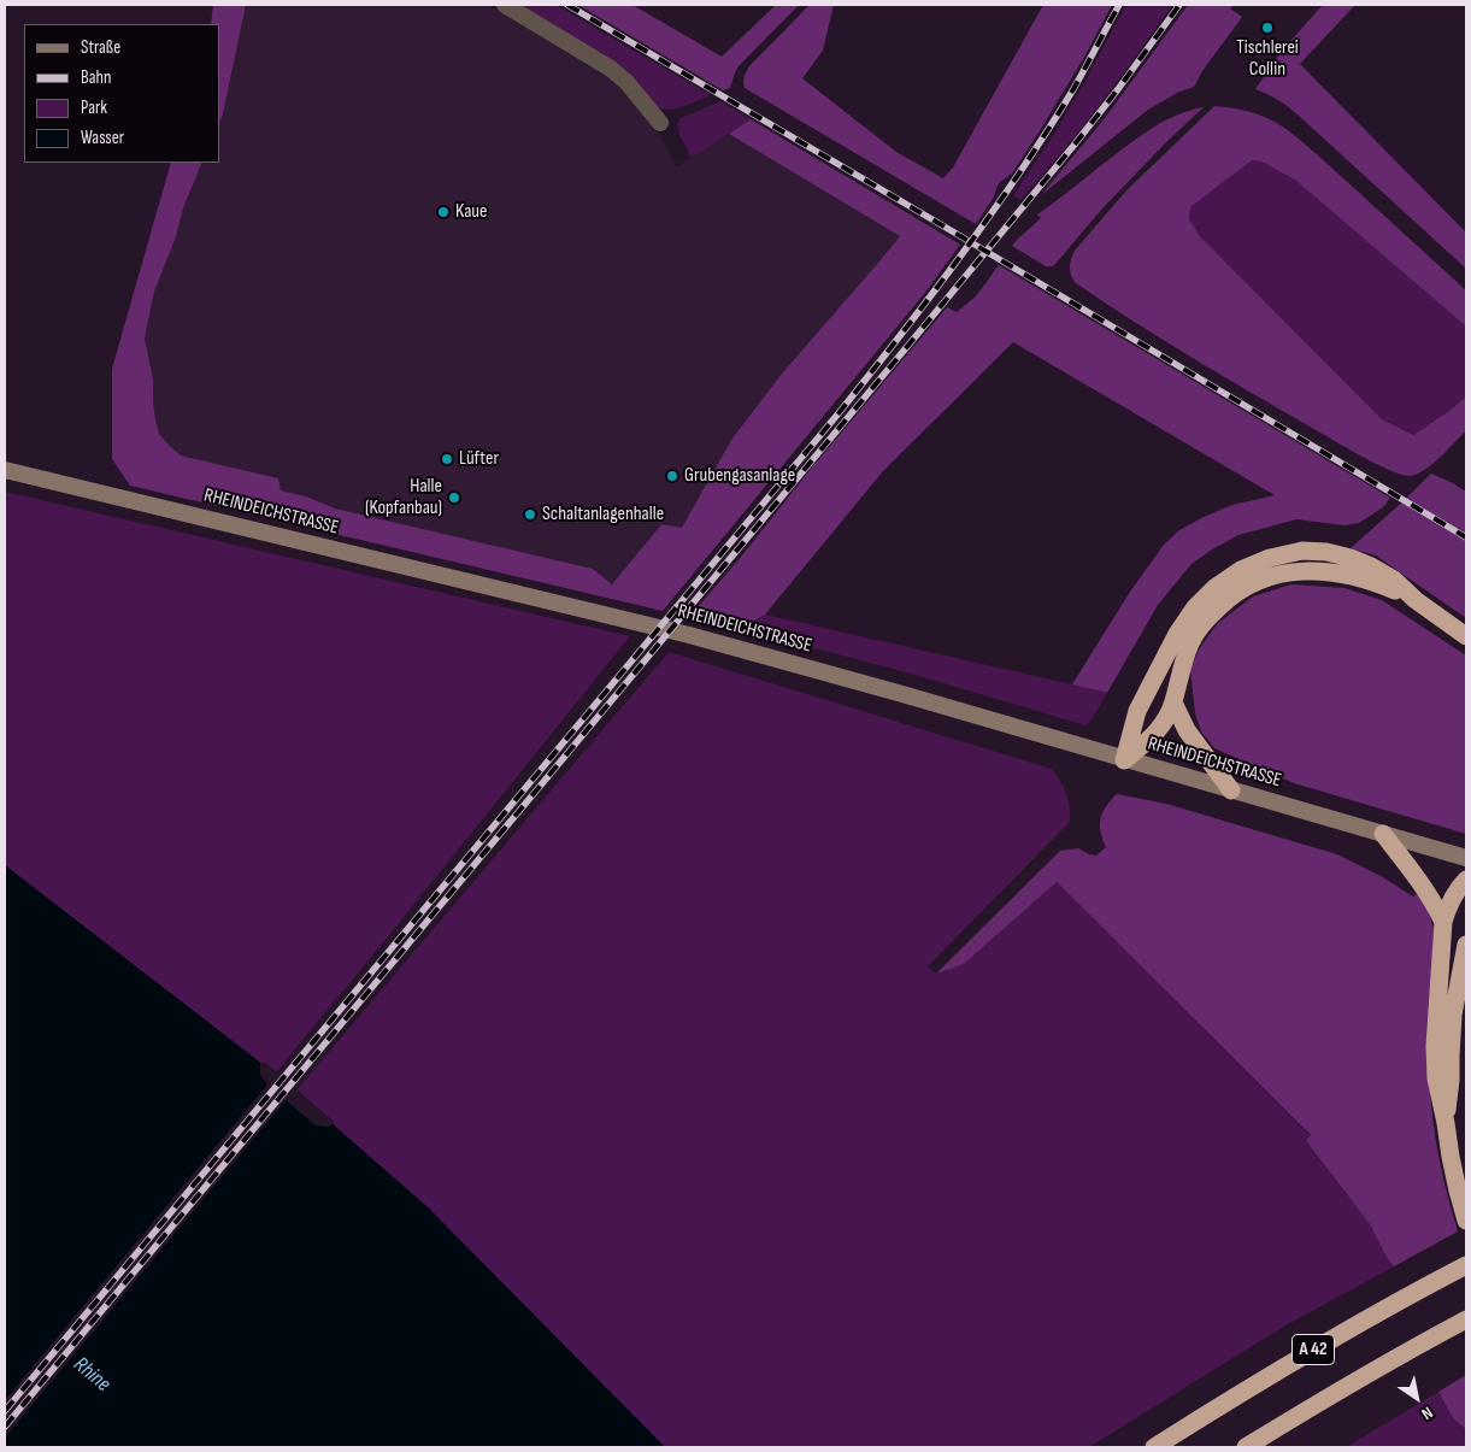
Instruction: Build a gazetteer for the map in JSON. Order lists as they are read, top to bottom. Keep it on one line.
{"streets":{"highway":["A 42"],"main road":["RHEINDEICHSTRASSE"]},"water":["Rhine"],"places":["Tischlerei Collin","Kaue","Lüfter","Grubengasanlage","Halle (Kopfanbau)","Schaltanlagenhalle"],"legend":["Straße","Bahn","Park","Wasser"],"north":"bottom right"}
